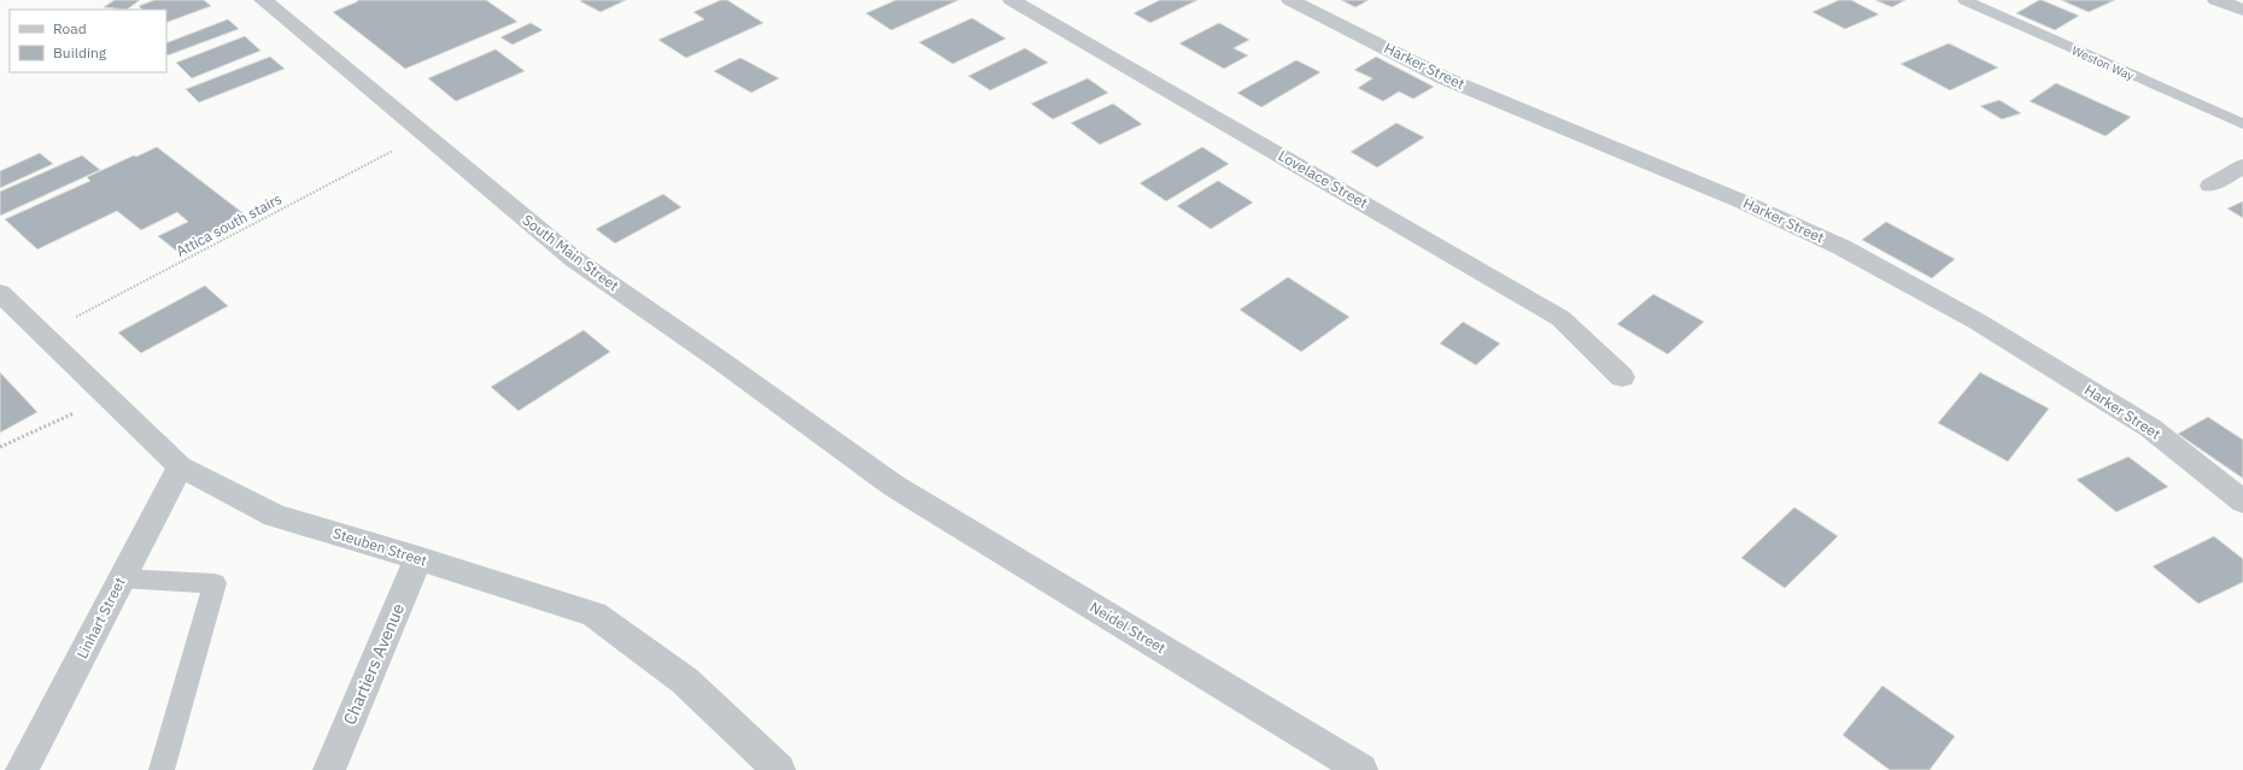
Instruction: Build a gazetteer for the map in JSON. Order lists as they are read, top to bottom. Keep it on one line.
{"streets":{"street":["Harker Street","Lovelace Street","South Main Street","Steuben Street","Linhart Street","Neidel Street","Chartiers Avenue"],"lane":["Weston Way"],"path":["Attica south stairs"]},"crossings":[["Attica south stairs","South Main Street"],["Attica south stairs","Steuben Street"],["South Main Street","Neidel Street"],["Steuben Street","Linhart Street"],["Steuben Street","Chartiers Avenue"]],"legend":["Road","Building"]}
